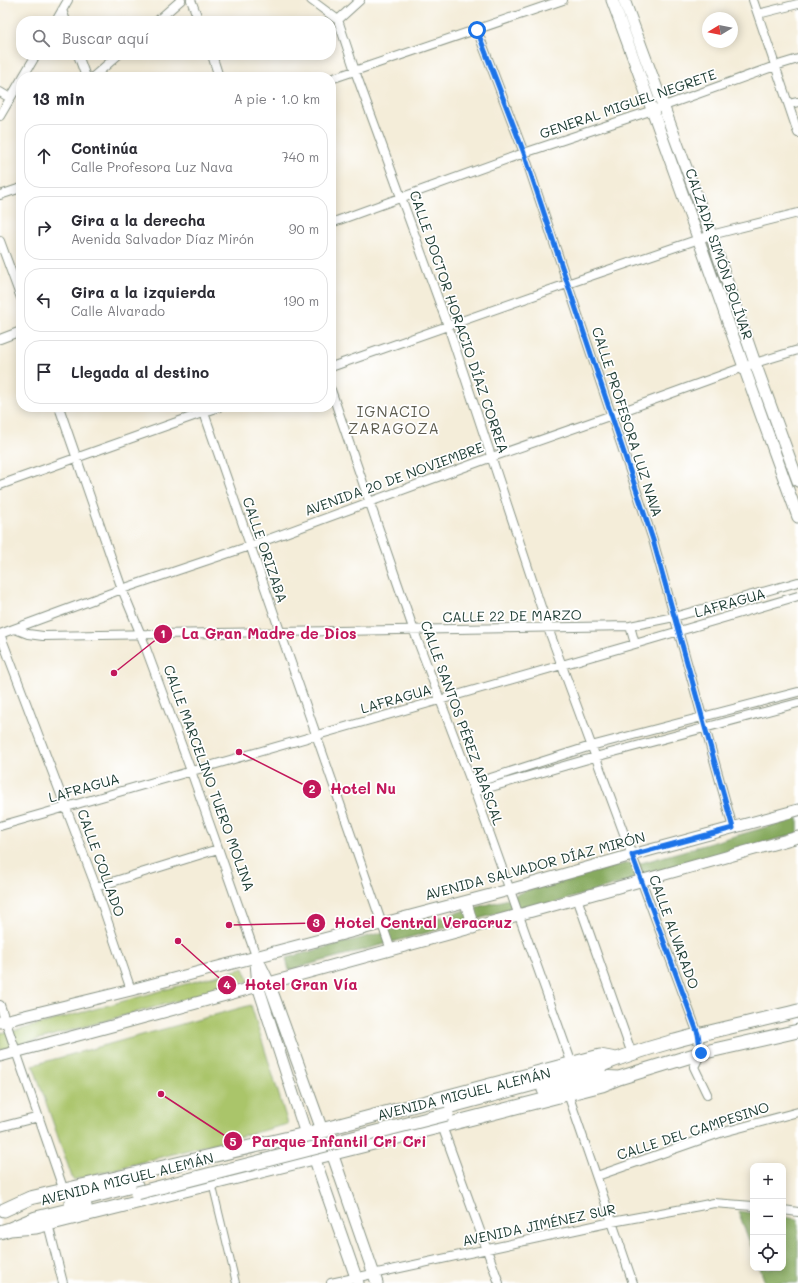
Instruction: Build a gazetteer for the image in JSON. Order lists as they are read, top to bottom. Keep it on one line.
{"streets":{"main road":["CALZADA SIMÓN BOLÍVAR","CALLE MARCELINO TUERO MOLINA","AVENIDA SALVADOR DÍAZ MIRÓN","AVENIDA MIGUEL ALEMÁN"],"street":["GENERAL MIGUEL NEGRETE","CALLE DOCTOR HORACIO DÍAZ CORREA","CALLE PROFESORA LUZ NAVA","AVENIDA 20 DE NOVIEMBRE","CALLE ORIZABA","LAFRAGUA","CALLE 22 DE MARZO","CALLE SANTOS PÉREZ ABASCAL","CALLE COLLADO","CALLE ALVARADO","CALLE DEL CAMPESINO","AVENIDA JIMÉNEZ SUR"]},"crossings":[["GENERAL MIGUEL NEGRETE","CALZADA SIMÓN BOLÍVAR"],["GENERAL MIGUEL NEGRETE","CALLE DOCTOR HORACIO DÍAZ CORREA"],["GENERAL MIGUEL NEGRETE","CALLE PROFESORA LUZ NAVA"],["CALZADA SIMÓN BOLÍVAR","AVENIDA 20 DE NOVIEMBRE"],["CALLE DOCTOR HORACIO DÍAZ CORREA","AVENIDA 20 DE NOVIEMBRE"],["CALLE DOCTOR HORACIO DÍAZ CORREA","LAFRAGUA"],["CALLE DOCTOR HORACIO DÍAZ CORREA","CALLE 22 DE MARZO"],["CALLE DOCTOR HORACIO DÍAZ CORREA","CALLE ALVARADO"],["CALLE PROFESORA LUZ NAVA","AVENIDA 20 DE NOVIEMBRE"],["CALLE PROFESORA LUZ NAVA","LAFRAGUA"],["CALLE PROFESORA LUZ NAVA","CALLE 22 DE MARZO"],["CALLE PROFESORA LUZ NAVA","AVENIDA SALVADOR DÍAZ MIRÓN"],["AVENIDA 20 DE NOVIEMBRE","CALLE ORIZABA"],["AVENIDA 20 DE NOVIEMBRE","CALLE 22 DE MARZO"],["AVENIDA 20 DE NOVIEMBRE","CALLE SANTOS PÉREZ ABASCAL"],["AVENIDA 20 DE NOVIEMBRE","CALLE MARCELINO TUERO MOLINA"],["AVENIDA 20 DE NOVIEMBRE","CALLE COLLADO"],["CALLE ORIZABA","LAFRAGUA"],["CALLE ORIZABA","CALLE 22 DE MARZO"],["CALLE ORIZABA","AVENIDA SALVADOR DÍAZ MIRÓN"],["LAFRAGUA","CALLE 22 DE MARZO"],["LAFRAGUA","CALLE SANTOS PÉREZ ABASCAL"],["LAFRAGUA","CALLE MARCELINO TUERO MOLINA"],["LAFRAGUA","CALLE COLLADO"],["LAFRAGUA","CALLE ALVARADO"],["CALLE 22 DE MARZO","CALLE SANTOS PÉREZ ABASCAL"],["CALLE 22 DE MARZO","CALLE MARCELINO TUERO MOLINA"],["CALLE SANTOS PÉREZ ABASCAL","AVENIDA SALVADOR DÍAZ MIRÓN"],["CALLE MARCELINO TUERO MOLINA","AVENIDA SALVADOR DÍAZ MIRÓN"],["CALLE MARCELINO TUERO MOLINA","AVENIDA JIMÉNEZ SUR"],["CALLE COLLADO","AVENIDA SALVADOR DÍAZ MIRÓN"],["AVENIDA SALVADOR DÍAZ MIRÓN","CALLE ALVARADO"],["CALLE ALVARADO","AVENIDA MIGUEL ALEMÁN"]],"districts":["IGNACIO ZARAGOZA"],"places":["La Gran Madre de Dios","Hotel Nu","Hotel Central Veracruz","Hotel Gran Vía","Parque Infantil Cri Cri"],"north":"left","page":{"search":"Buscar aquí","heading":["13 min","A pie · 1.0 km"],"list":[["Continúa","Calle Profesora Luz Nava","740 m"],["Gira a la derecha","Avenida Salvador Díaz Mirón","90 m"],["Gira a la izquierda","Calle Alvarado","190 m"],"Llegada al destino"],"map_buttons":["+","−"]}}
